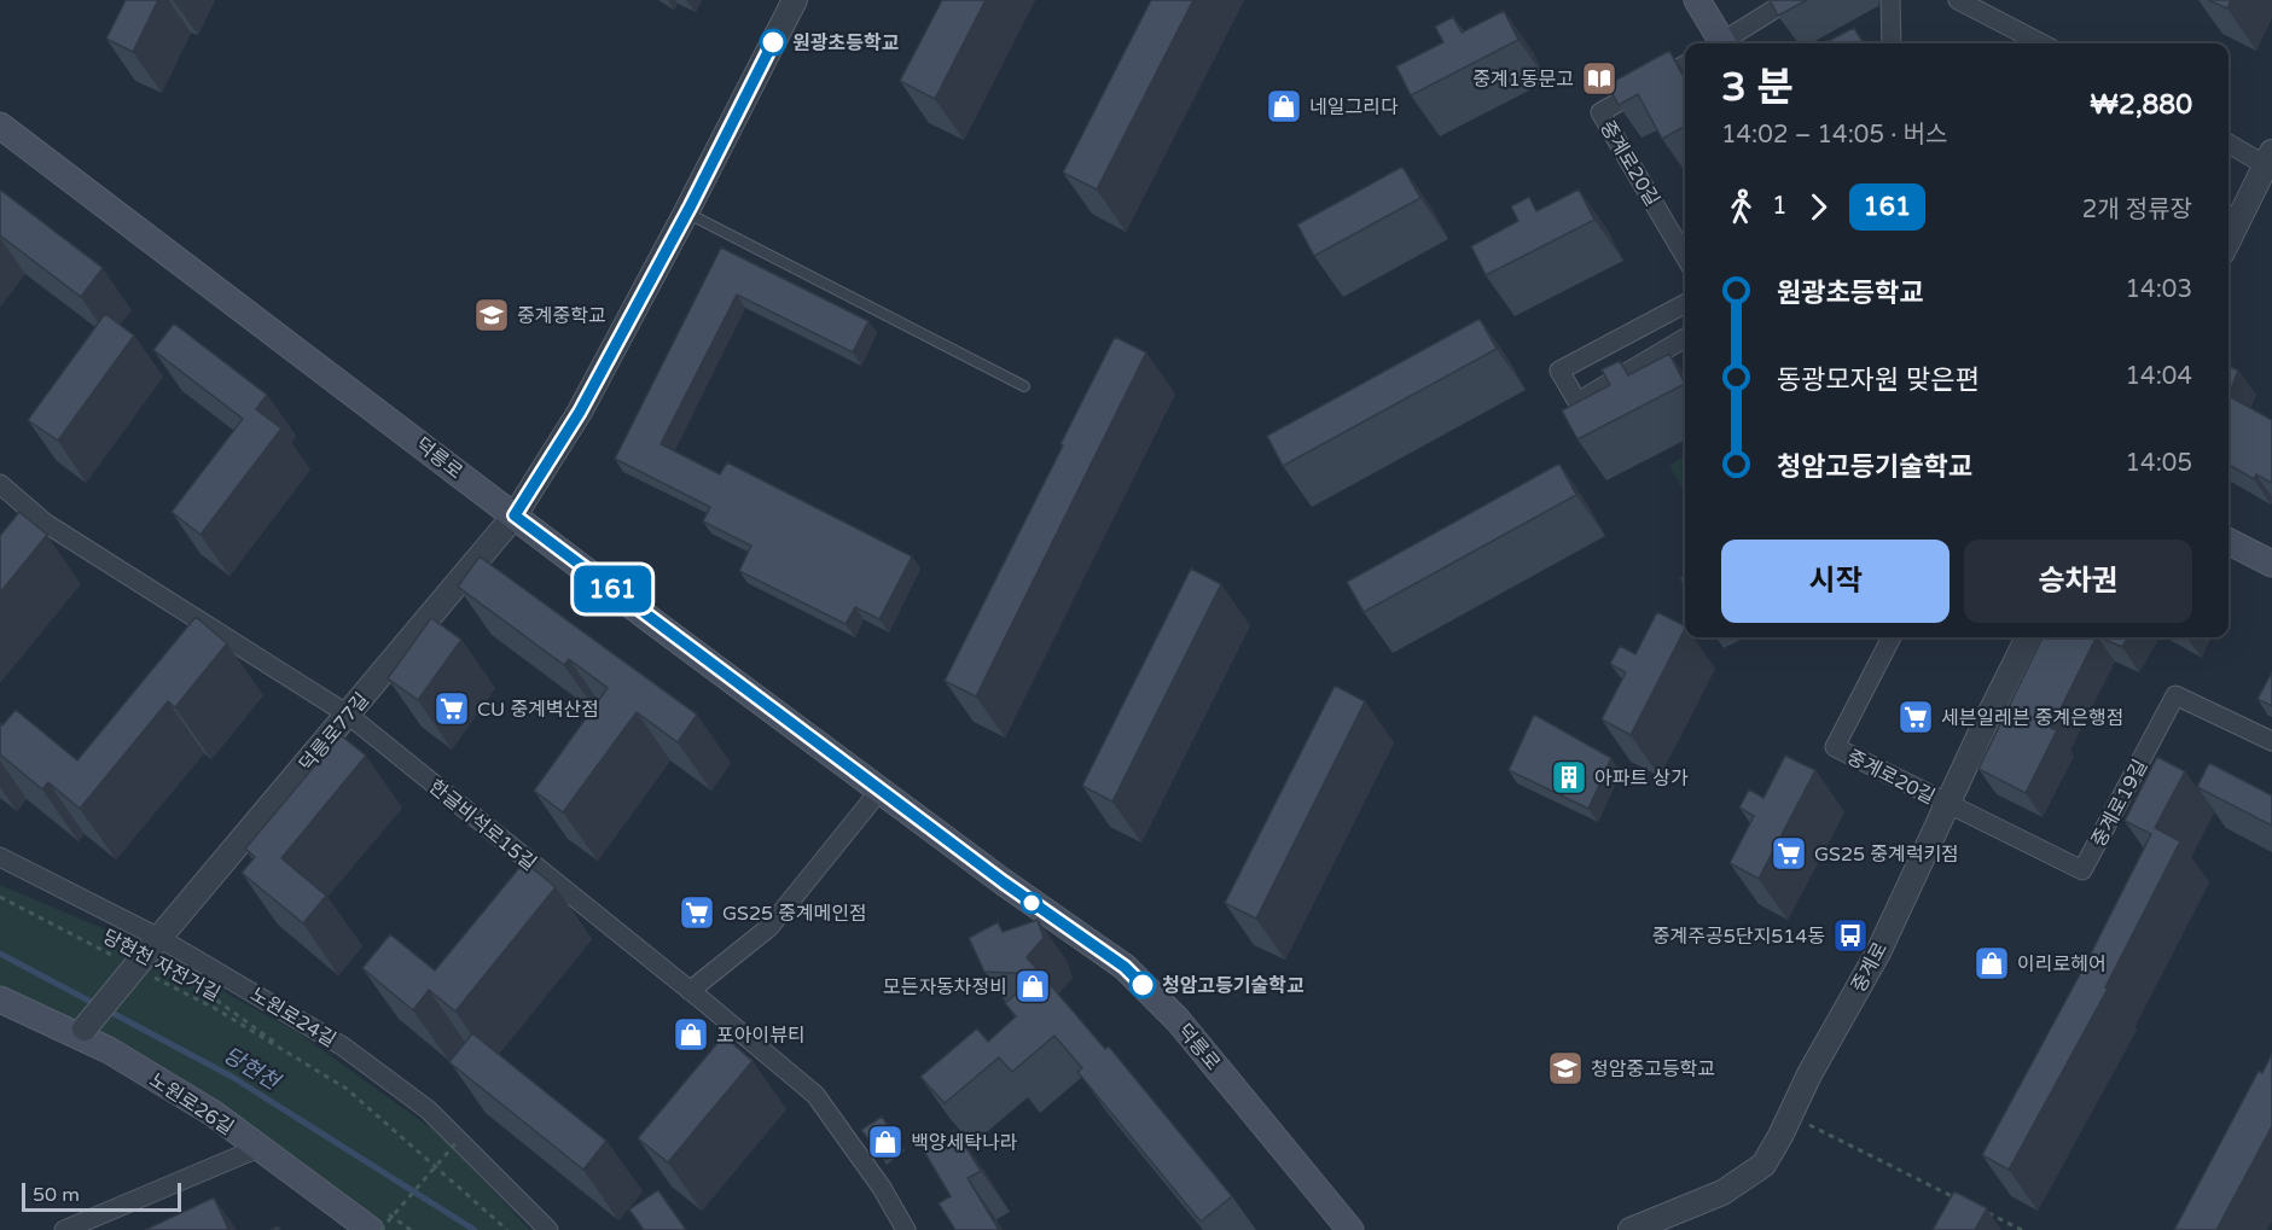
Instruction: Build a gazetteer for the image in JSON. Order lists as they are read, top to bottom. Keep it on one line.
{"streets":{"main road":["덕릉로","노원로26길"],"street":["중계로20길","덕릉로77길","중계로19길","한글비석로15길","중계로","노원로24길"],"path":["당현천 자전거길"]},"crossings":[["중계로20길","중계로19길"],["중계로20길","중계로"],["덕릉로","덕릉로77길"],["덕릉로77길","한글비석로15길"],["덕릉로77길","노원로24길"],["덕릉로77길","노원로26길"],["중계로19길","중계로"]],"water":["당현천"],"places":{"other":["원광초등학교","청암고등기술학교"],"library":["중계1동문고"],"shop":["네일그리다","이리로헤어","모든자동차정비","포아이뷰티","백양세탁나라"],"school or university":["중계중학교","청암중고등학교"],"supermarket":["CU 중계벽산점","세븐일레븐 중계은행점","GS25 중계럭키점","GS25 중계메인점"],"building":["아파트 상가"],"bus stop":["중계주공5단지514동"]},"lines":["bus line 161"],"scale_bar":"50 m","page":{"on_map":"161","heading":["3 분","14:02 – 14:05 · 버스","₩2,880"],"legs":["1","161","2개 정류장"],"list":[{"name":"원광초등학교","value":"14:03"},{"name":"동광모자원 맞은편","value":"14:04"},{"name":"청암고등기술학교","value":"14:05"}],"buttons":["시작","승차권"],"scale":"50 m"}}
